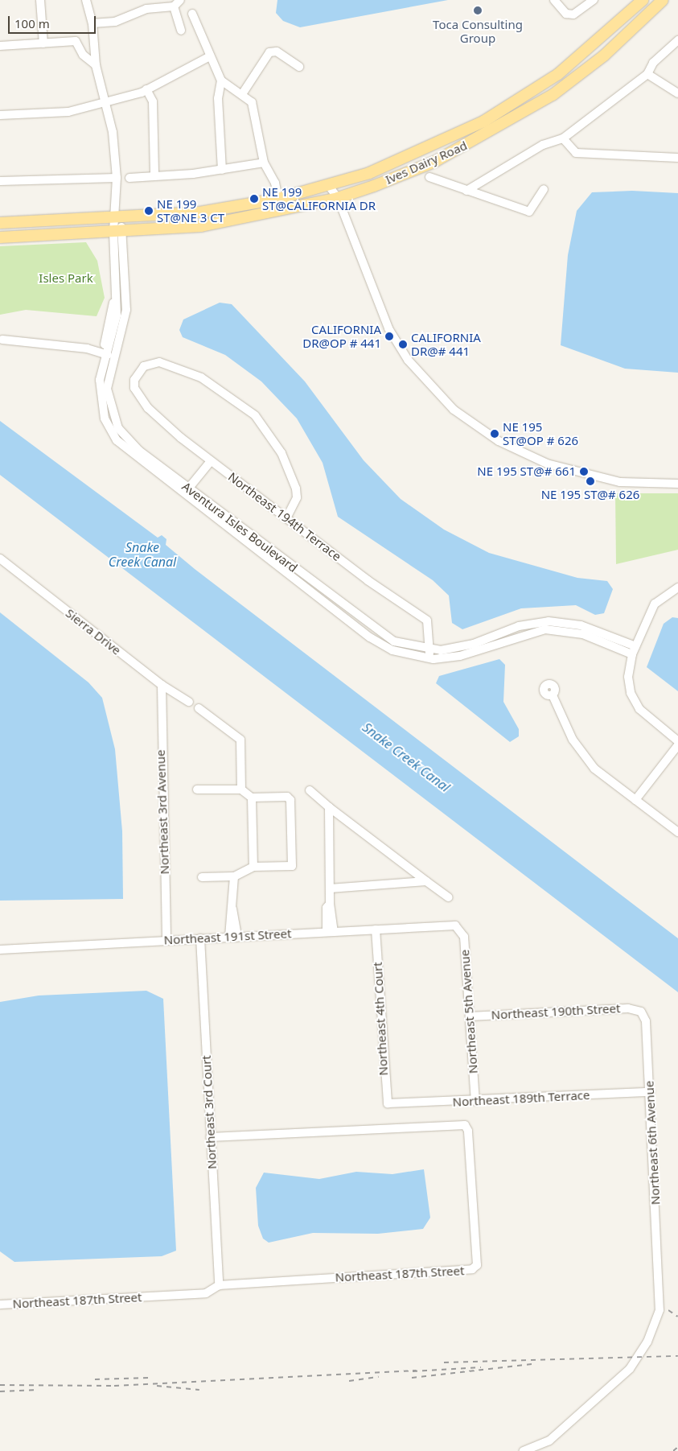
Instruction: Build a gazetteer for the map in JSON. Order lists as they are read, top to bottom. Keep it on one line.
{"streets":{"main road":["Ives Dairy Road"],"street":["Northeast 194th Terrace","Aventura Isles Boulevard","Sierra Drive","Northeast 3rd Avenue","Northeast 191st Street","Northeast 5th Avenue","Northeast 190th Street","Northeast 4th Court","Northeast 189th Terrace","Northeast 3rd Court","Northeast 6th Avenue","Northeast 187th Street"]},"crossings":[["Ives Dairy Road","Aventura Isles Boulevard"],["Northeast 194th Terrace","Aventura Isles Boulevard"],["Sierra Drive","Northeast 3rd Avenue"],["Northeast 3rd Avenue","Northeast 191st Street"],["Northeast 191st Street","Northeast 5th Avenue"],["Northeast 191st Street","Northeast 4th Court"],["Northeast 191st Street","Northeast 3rd Court"],["Northeast 5th Avenue","Northeast 190th Street"],["Northeast 5th Avenue","Northeast 189th Terrace"],["Northeast 190th Street","Northeast 6th Avenue"],["Northeast 4th Court","Northeast 189th Terrace"],["Northeast 189th Terrace","Northeast 6th Avenue"],["Northeast 3rd Court","Northeast 187th Street"]],"water":["Snake Creek Canal"],"parks":["Isles Park"],"places":["Toca Consulting Group","NE 199 ST@CALIFORNIA DR","NE 199 ST@NE 3 CT","CALIFORNIA DR@OP # 441","CALIFORNIA DR@# 441","NE 195 ST@OP # 626","NE 195 ST@# 661","NE 195 ST@# 626"],"scale_bar":"100 m"}
